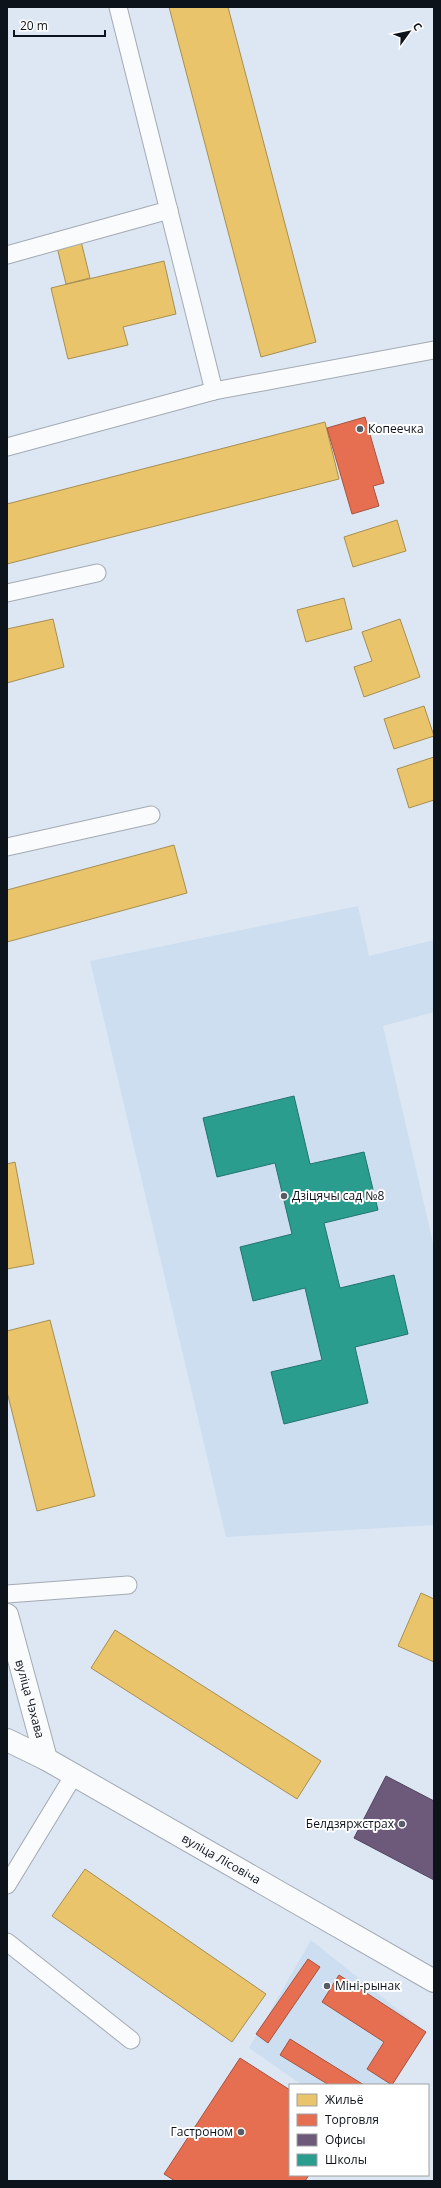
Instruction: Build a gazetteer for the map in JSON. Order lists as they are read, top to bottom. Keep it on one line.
{"streets":{"street":["вуліца Чэхава","вуліца Лісовіча"]},"crossings":[["вуліца Чэхава","вуліца Лісовіча"]],"places":["Копеечка","Дзіцячы сад №8","Белдзяржстрах","Міні-рынак","Гастроном"],"legend":["Жильё","Торговля","Офисы","Школы"],"scale_bar":"20 m","north":"top right"}
